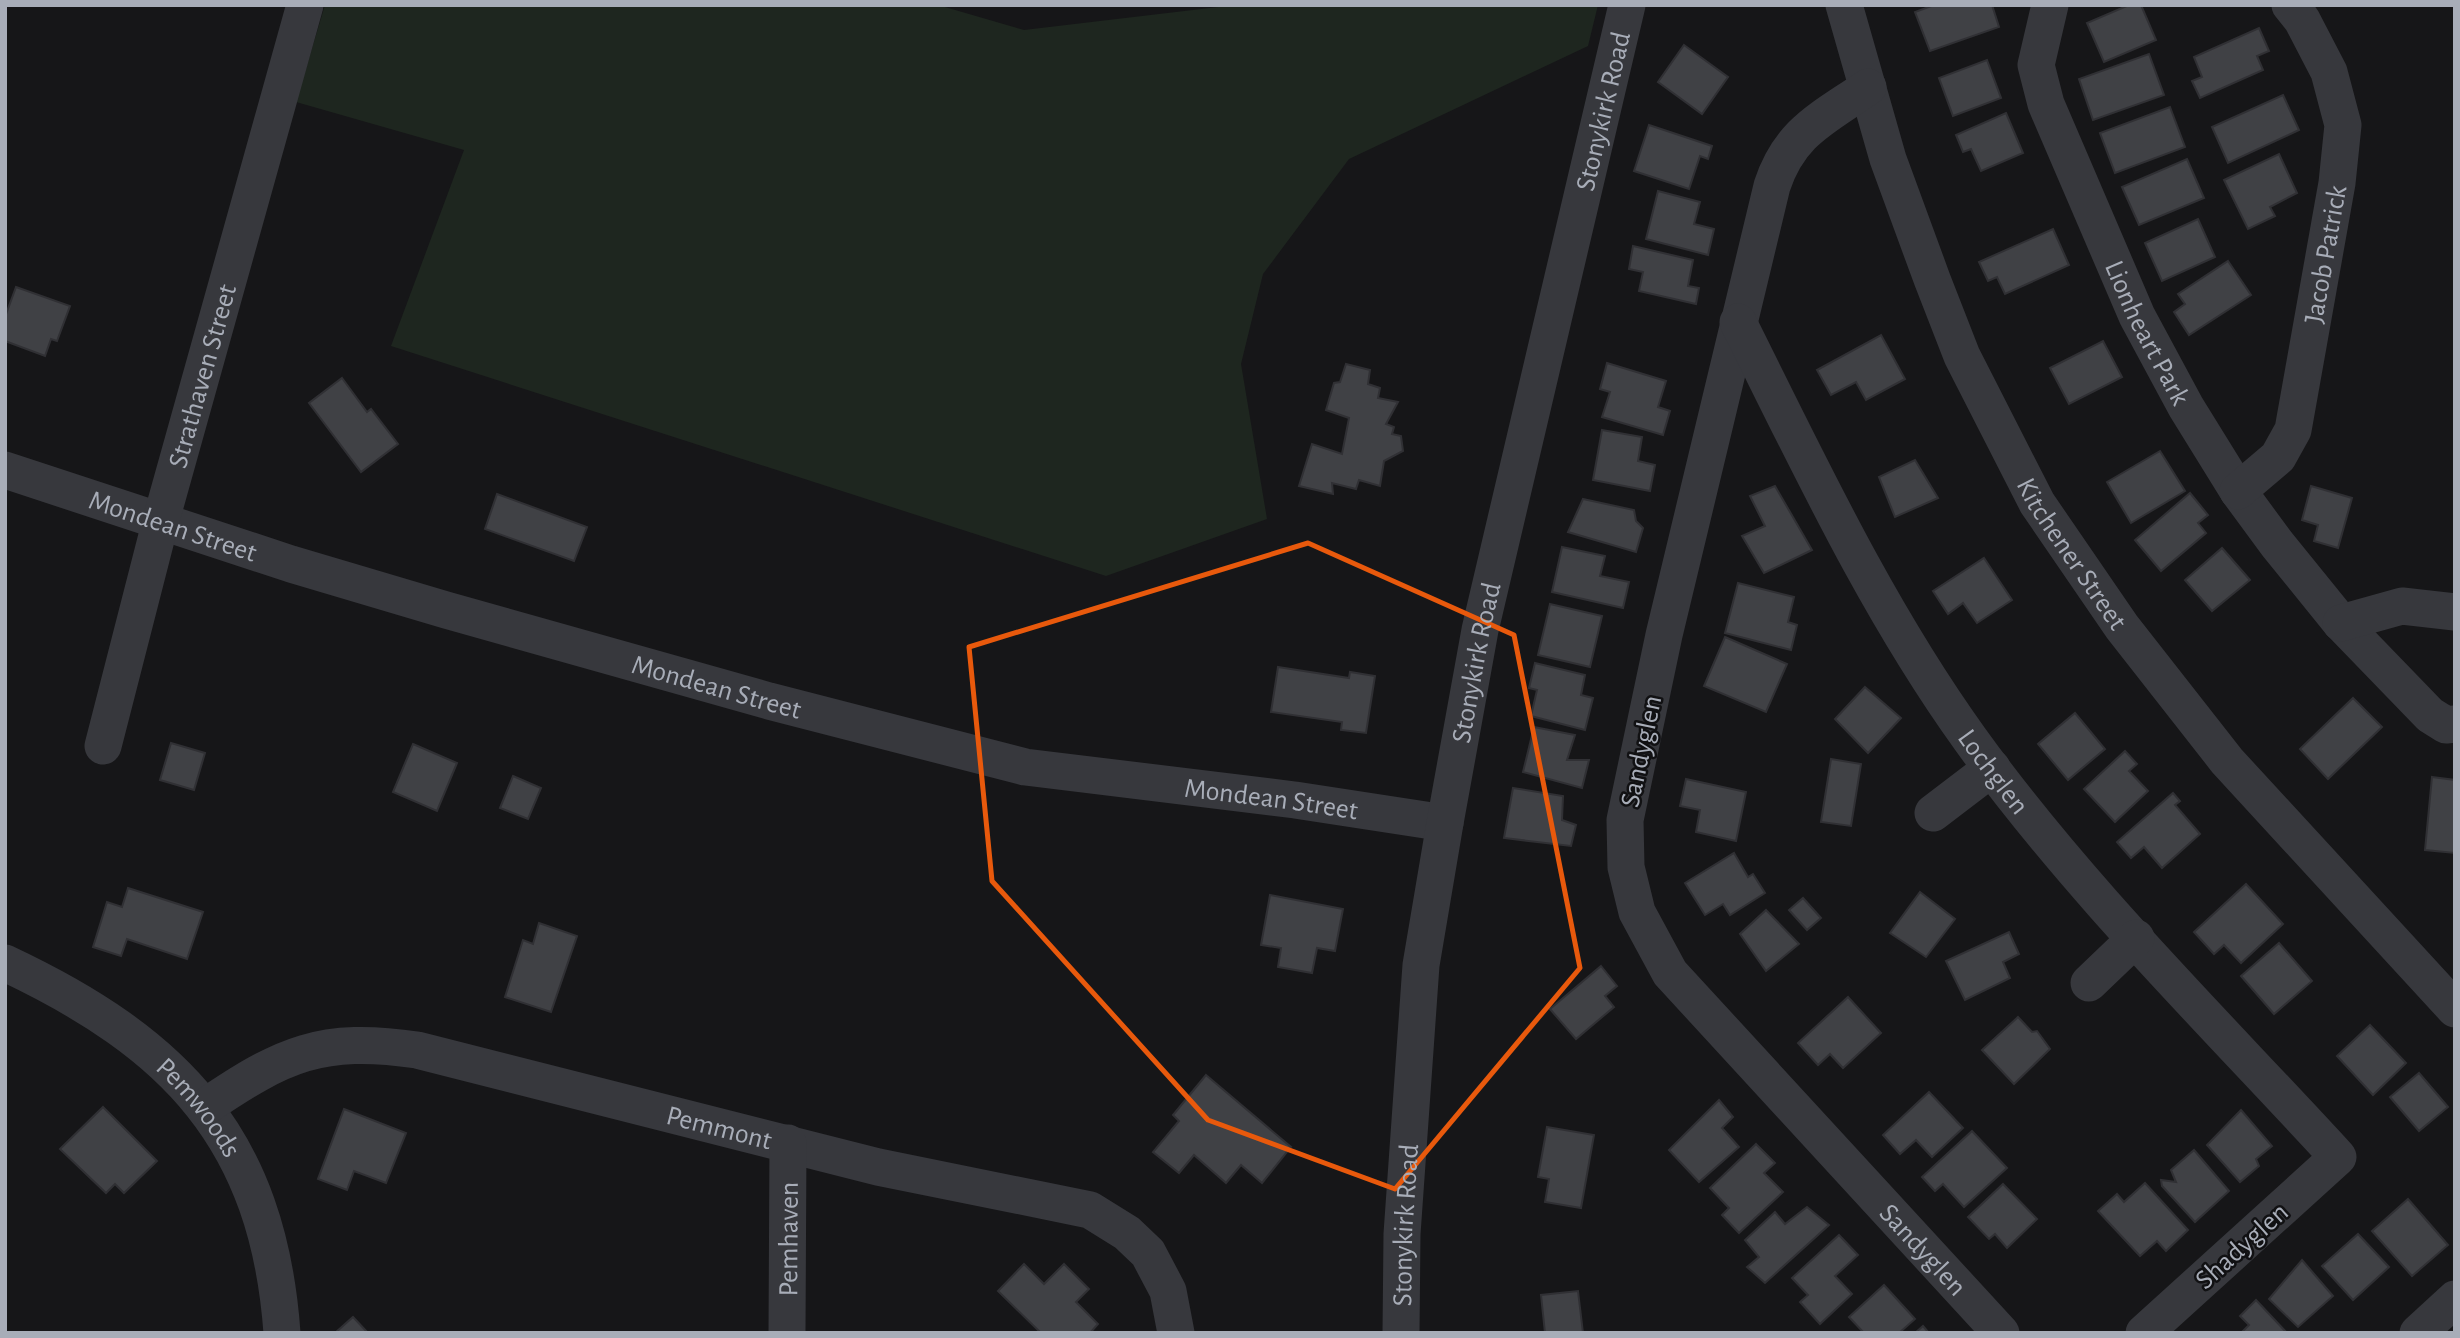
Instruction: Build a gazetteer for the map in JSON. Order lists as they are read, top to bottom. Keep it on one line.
{"streets":{"street":["Stonykirk Road","Jacob Patrick","Lionheart Park","Strathaven Street","Mondean Street","Kitchener Street","Sandyglen","Lochglen","Pemwoods","Pemmont","Pemhaven","Shadyglen"]},"crossings":[["Stonykirk Road","Mondean Street"],["Jacob Patrick","Lionheart Park"],["Strathaven Street","Mondean Street"],["Kitchener Street","Sandyglen"],["Sandyglen","Lochglen"],["Lochglen","Shadyglen"],["Pemwoods","Pemmont"],["Pemmont","Pemhaven"]]}
